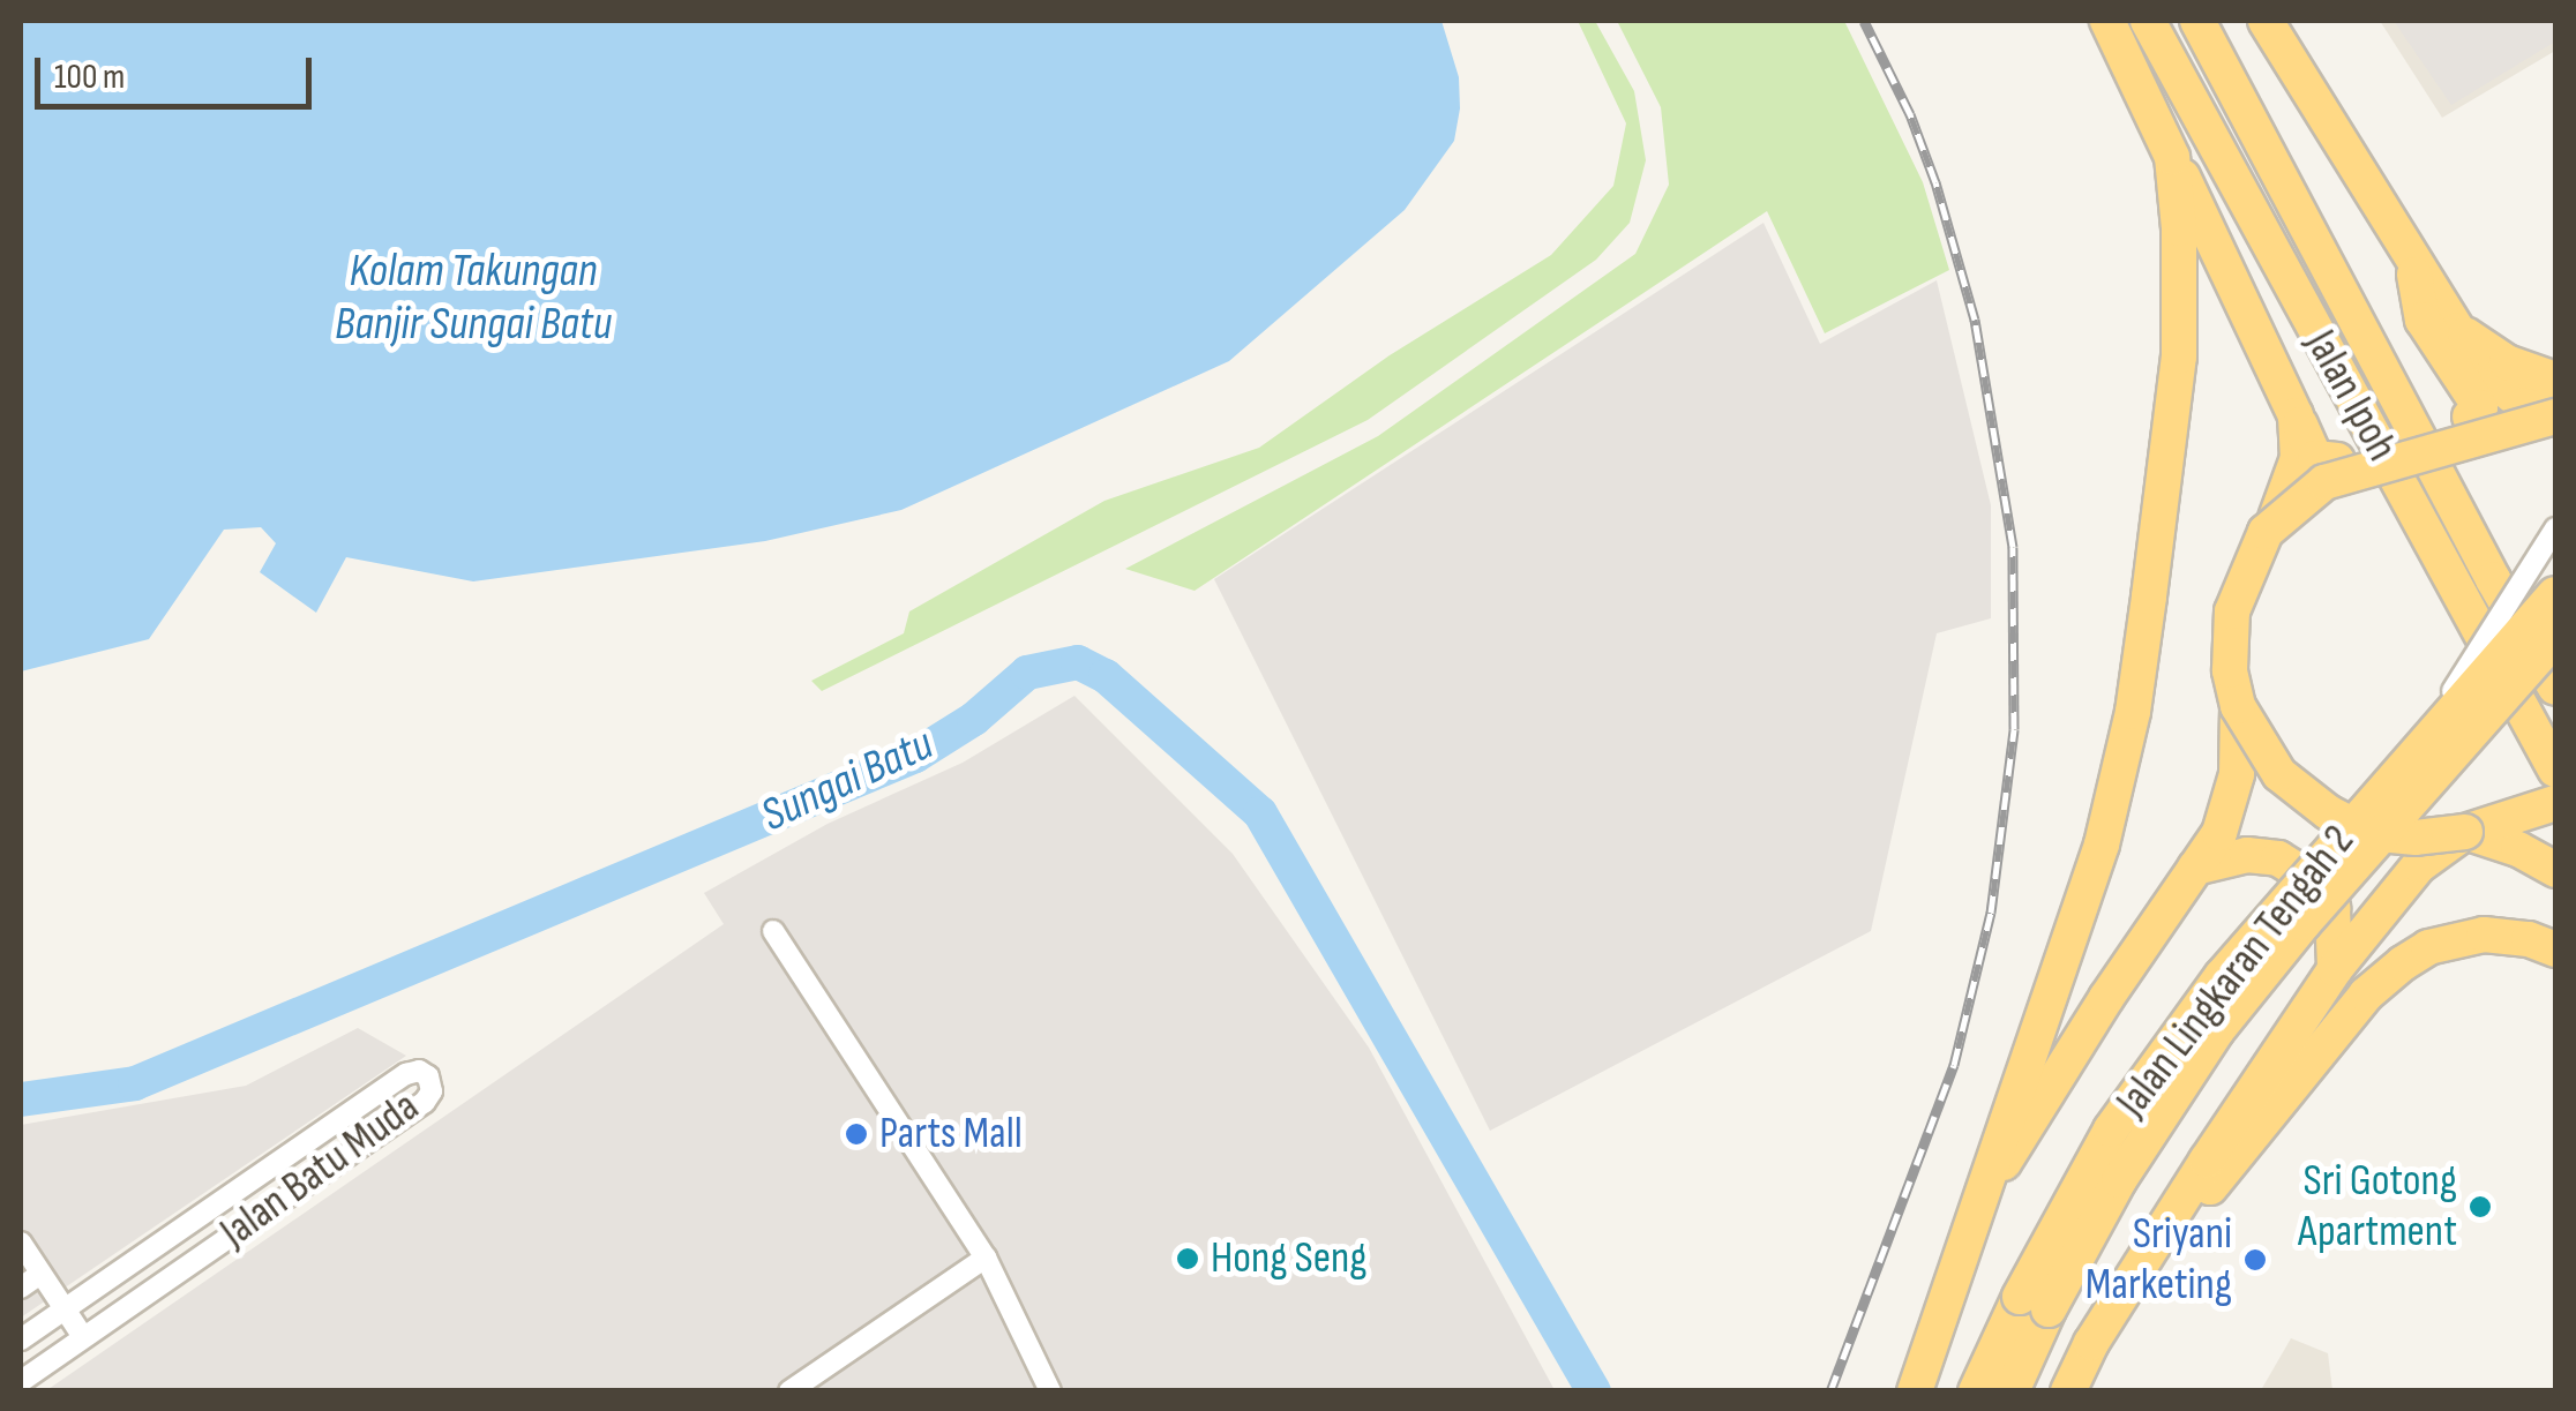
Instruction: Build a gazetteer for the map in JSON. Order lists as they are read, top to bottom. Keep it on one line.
{"streets":{"highway":["Jalan Ipoh","Jalan Lingkaran Tengah 2"],"street":["Jalan Batu Muda"]},"water":["Kolam Takungan Banjir Sungai Batu","Sungai Batu"],"places":["Parts Mall","Sri Gotong Apartment","Hong Seng","Sriyani Marketing"],"scale_bar":"100 m"}
